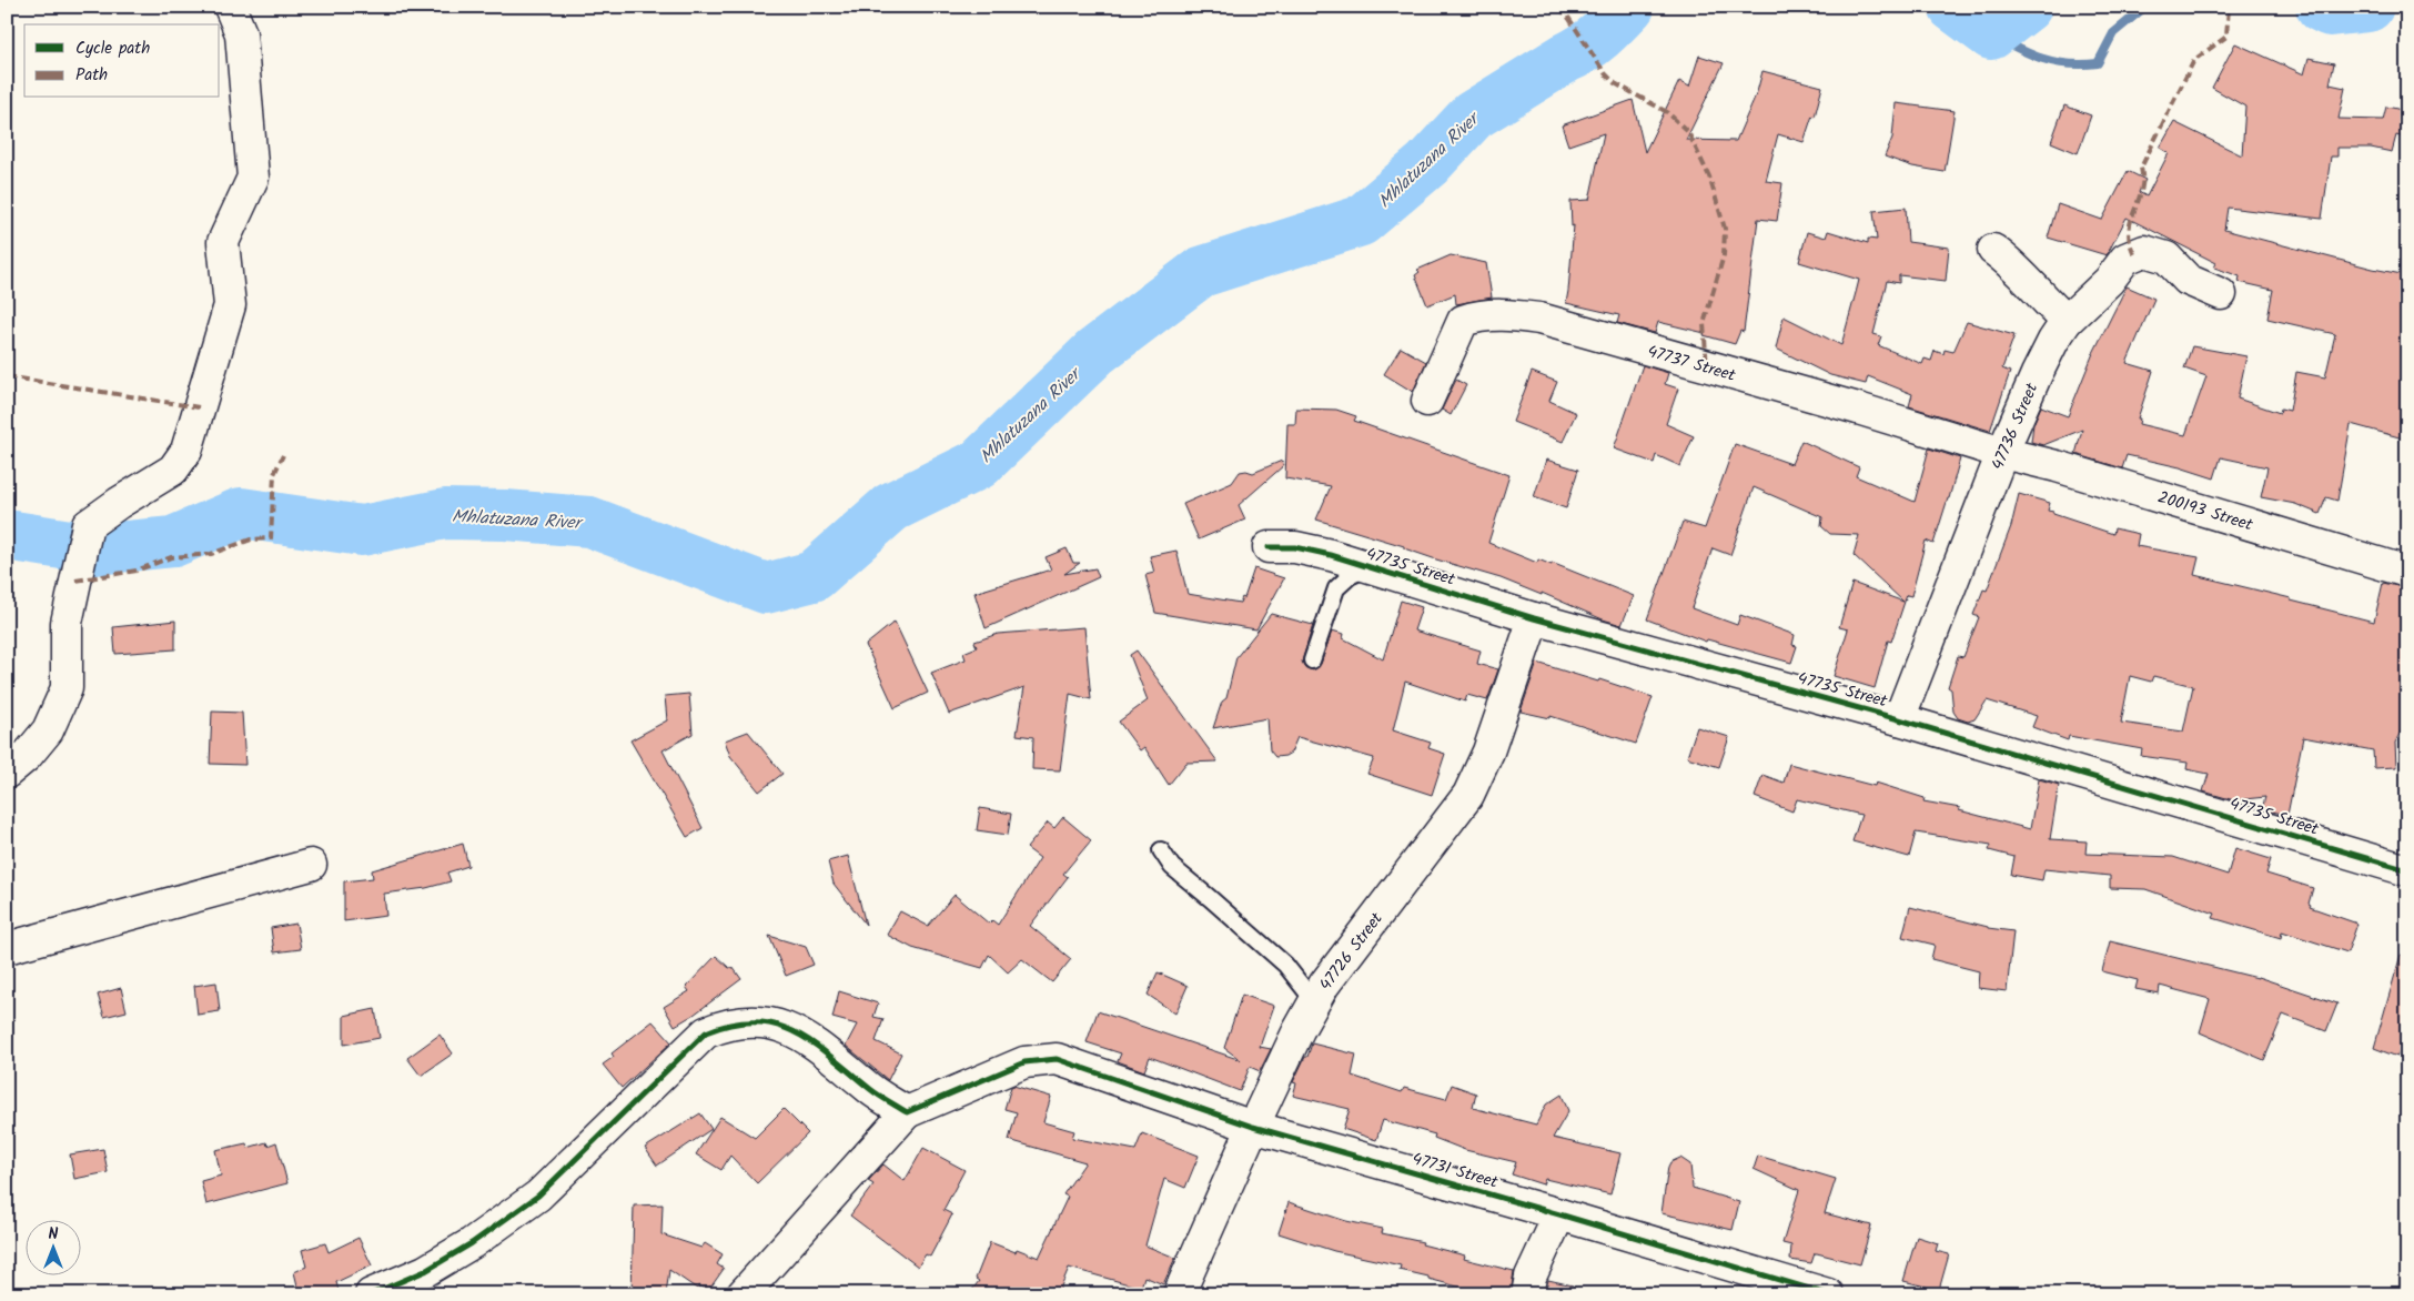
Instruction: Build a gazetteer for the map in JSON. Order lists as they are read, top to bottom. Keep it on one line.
{"streets":{"street":["47737 Street","47736 Street","200193 Street","47735 Street","47726 Street","47731 Street"]},"crossings":[["47737 Street","47736 Street"],["47737 Street","200193 Street"],["47736 Street","200193 Street"],["47736 Street","47735 Street"],["47735 Street","47726 Street"],["47726 Street","47731 Street"]],"water":["Mhlatuzana River"],"legend":["Cycle path","Path"],"north":"top"}
